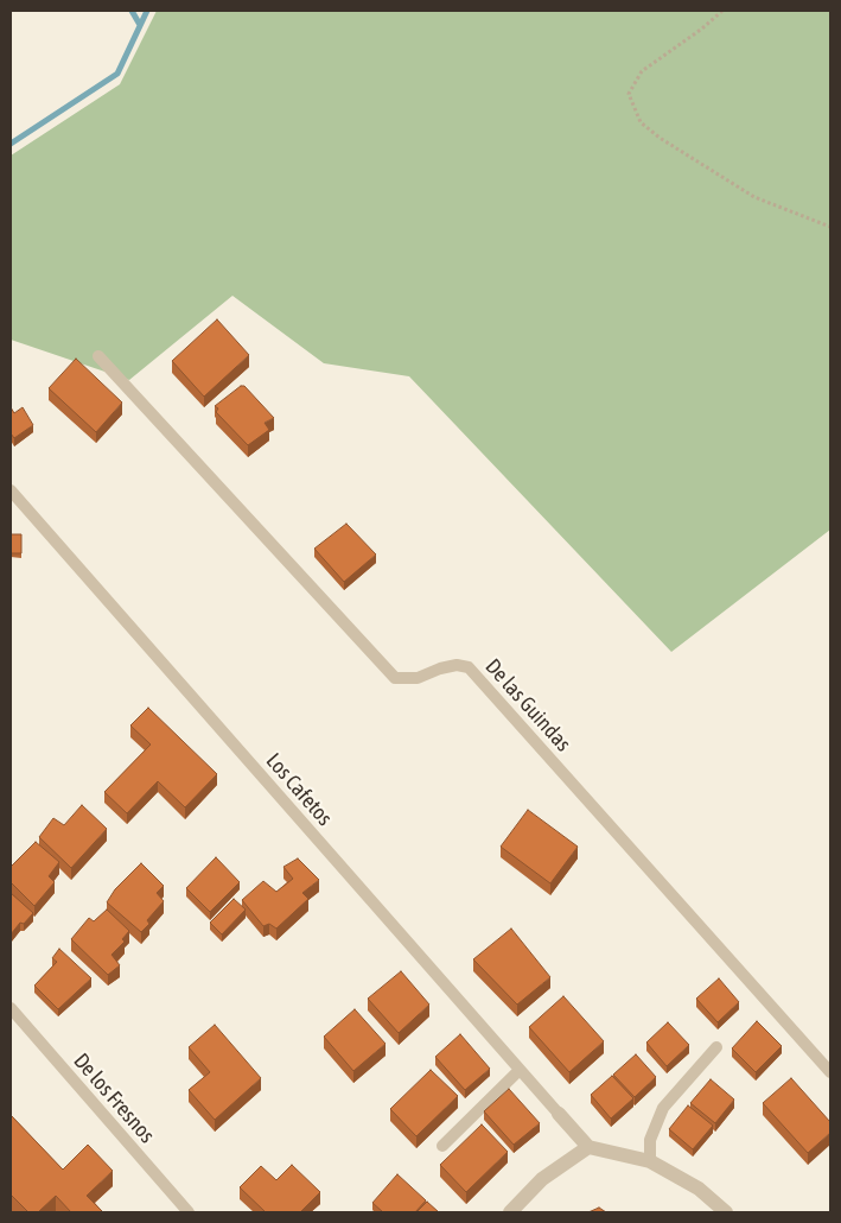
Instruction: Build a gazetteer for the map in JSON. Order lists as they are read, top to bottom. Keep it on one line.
{"streets":{"lane":["De las Guindas","Los Cafetos","De los Fresnos"]}}
